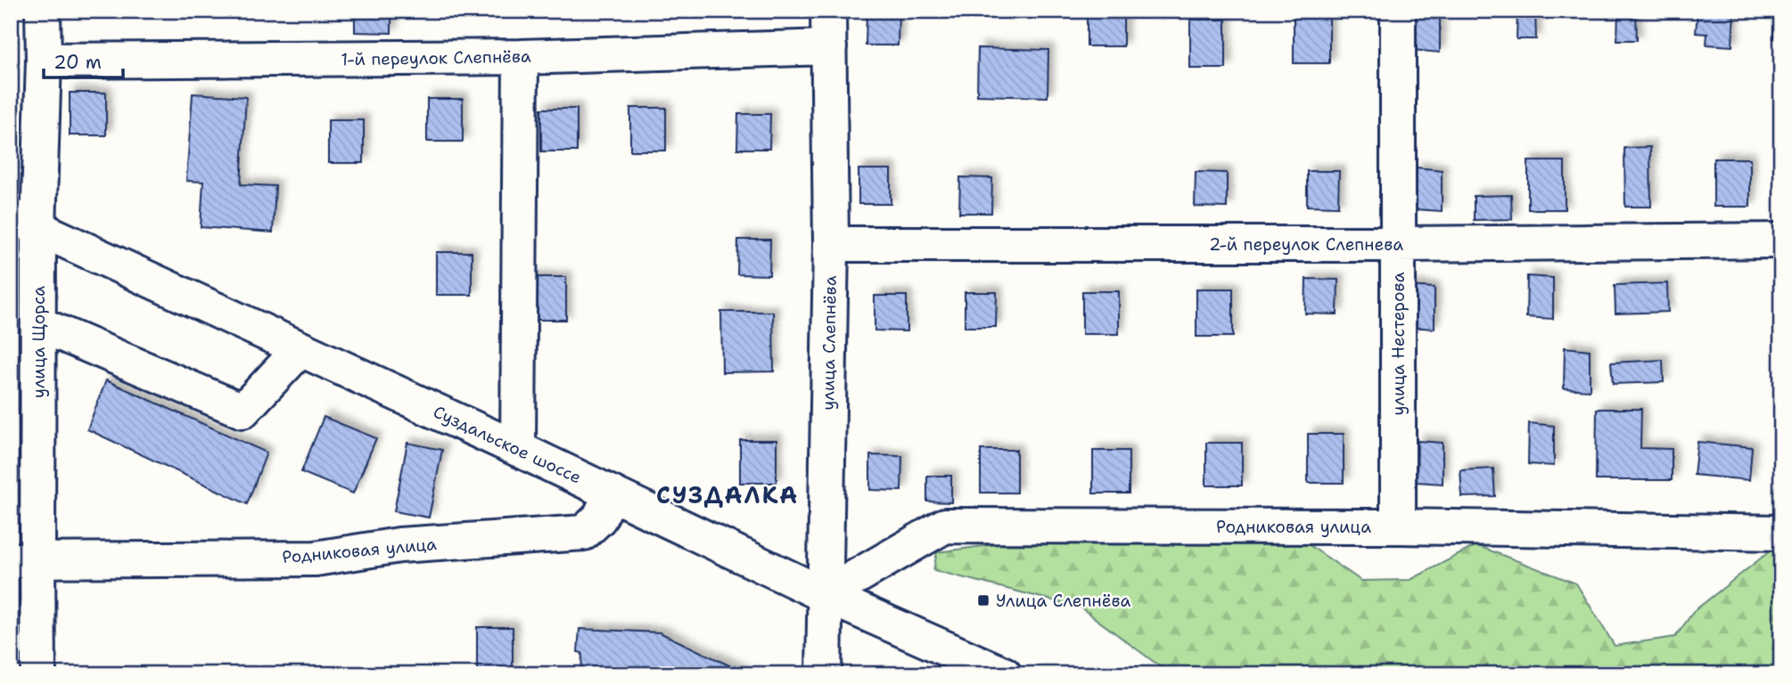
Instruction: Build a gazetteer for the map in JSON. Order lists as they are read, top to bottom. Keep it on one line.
{"streets":{"street":["1-й переулок Слепнёва","2-й переулок Слепнева","улица Щорса","улица Слепнёва","улица Нестерова","Суздальское шоссе","Родниковая улица"]},"crossings":[["1-й переулок Слепнёва","улица Щорса"],["1-й переулок Слепнёва","улица Слепнёва"],["2-й переулок Слепнева","улица Слепнёва"],["2-й переулок Слепнева","улица Нестерова"],["улица Щорса","Суздальское шоссе"],["улица Щорса","Родниковая улица"],["улица Слепнёва","Суздальское шоссе"],["улица Слепнёва","Родниковая улица"],["улица Нестерова","Родниковая улица"],["Суздальское шоссе","Родниковая улица"]],"districts":["СУЗДАЛКА"],"places":{"transit":["Улица Слепнёва"]},"scale_bar":"20 m"}
